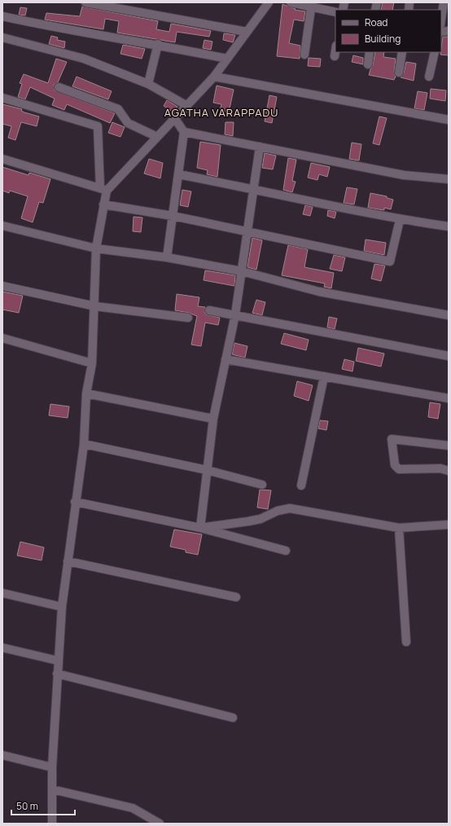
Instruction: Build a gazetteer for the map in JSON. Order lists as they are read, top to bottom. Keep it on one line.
{"districts":["AGATHA VARAPPADU"],"legend":["Road","Building"],"scale_bar":"50 m"}
